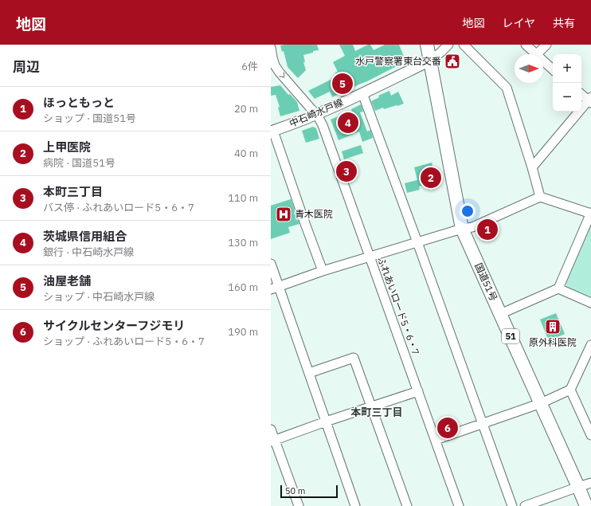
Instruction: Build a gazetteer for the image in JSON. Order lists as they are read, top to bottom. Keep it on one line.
{"streets":{"highway":["国道51号","51"],"main road":["中石崎水戸線"],"street":["ふれあいロード5・6・7"]},"crossings":[["中石崎水戸線","国道51号"],["中石崎水戸線","ふれあいロード5・6・7"]],"districts":["本町三丁目"],"places":{"public building":["水戸警察署東台交番"],"hospital":["青木医院"],"building":["原外科医院"]},"scale_bar":"50 m","north":"right","page":{"header":"地図","nav":["地図","レイヤ","共有"],"heading":["周辺","6件"],"map_buttons":["+","−"],"pins":["5","4","3","2","1","6"],"list":[{"mark":"1","name":"ほっともっと","note":"ショップ · 国道51号","value":"20 m"},{"mark":"2","name":"上甲医院","note":"病院 · 国道51号","value":"40 m"},{"mark":"3","name":"本町三丁目","note":"バス停 · ふれあいロード5・6・7","value":"110 m"},{"mark":"4","name":"茨城県信用組合","note":"銀行 · 中石崎水戸線","value":"130 m"},{"mark":"5","name":"油屋老舗","note":"ショップ · 中石崎水戸線","value":"160 m"},{"mark":"6","name":"サイクルセンターフジモリ","note":"ショップ · ふれあいロード5・6・7","value":"190 m"}],"scale":"50 m"}}
